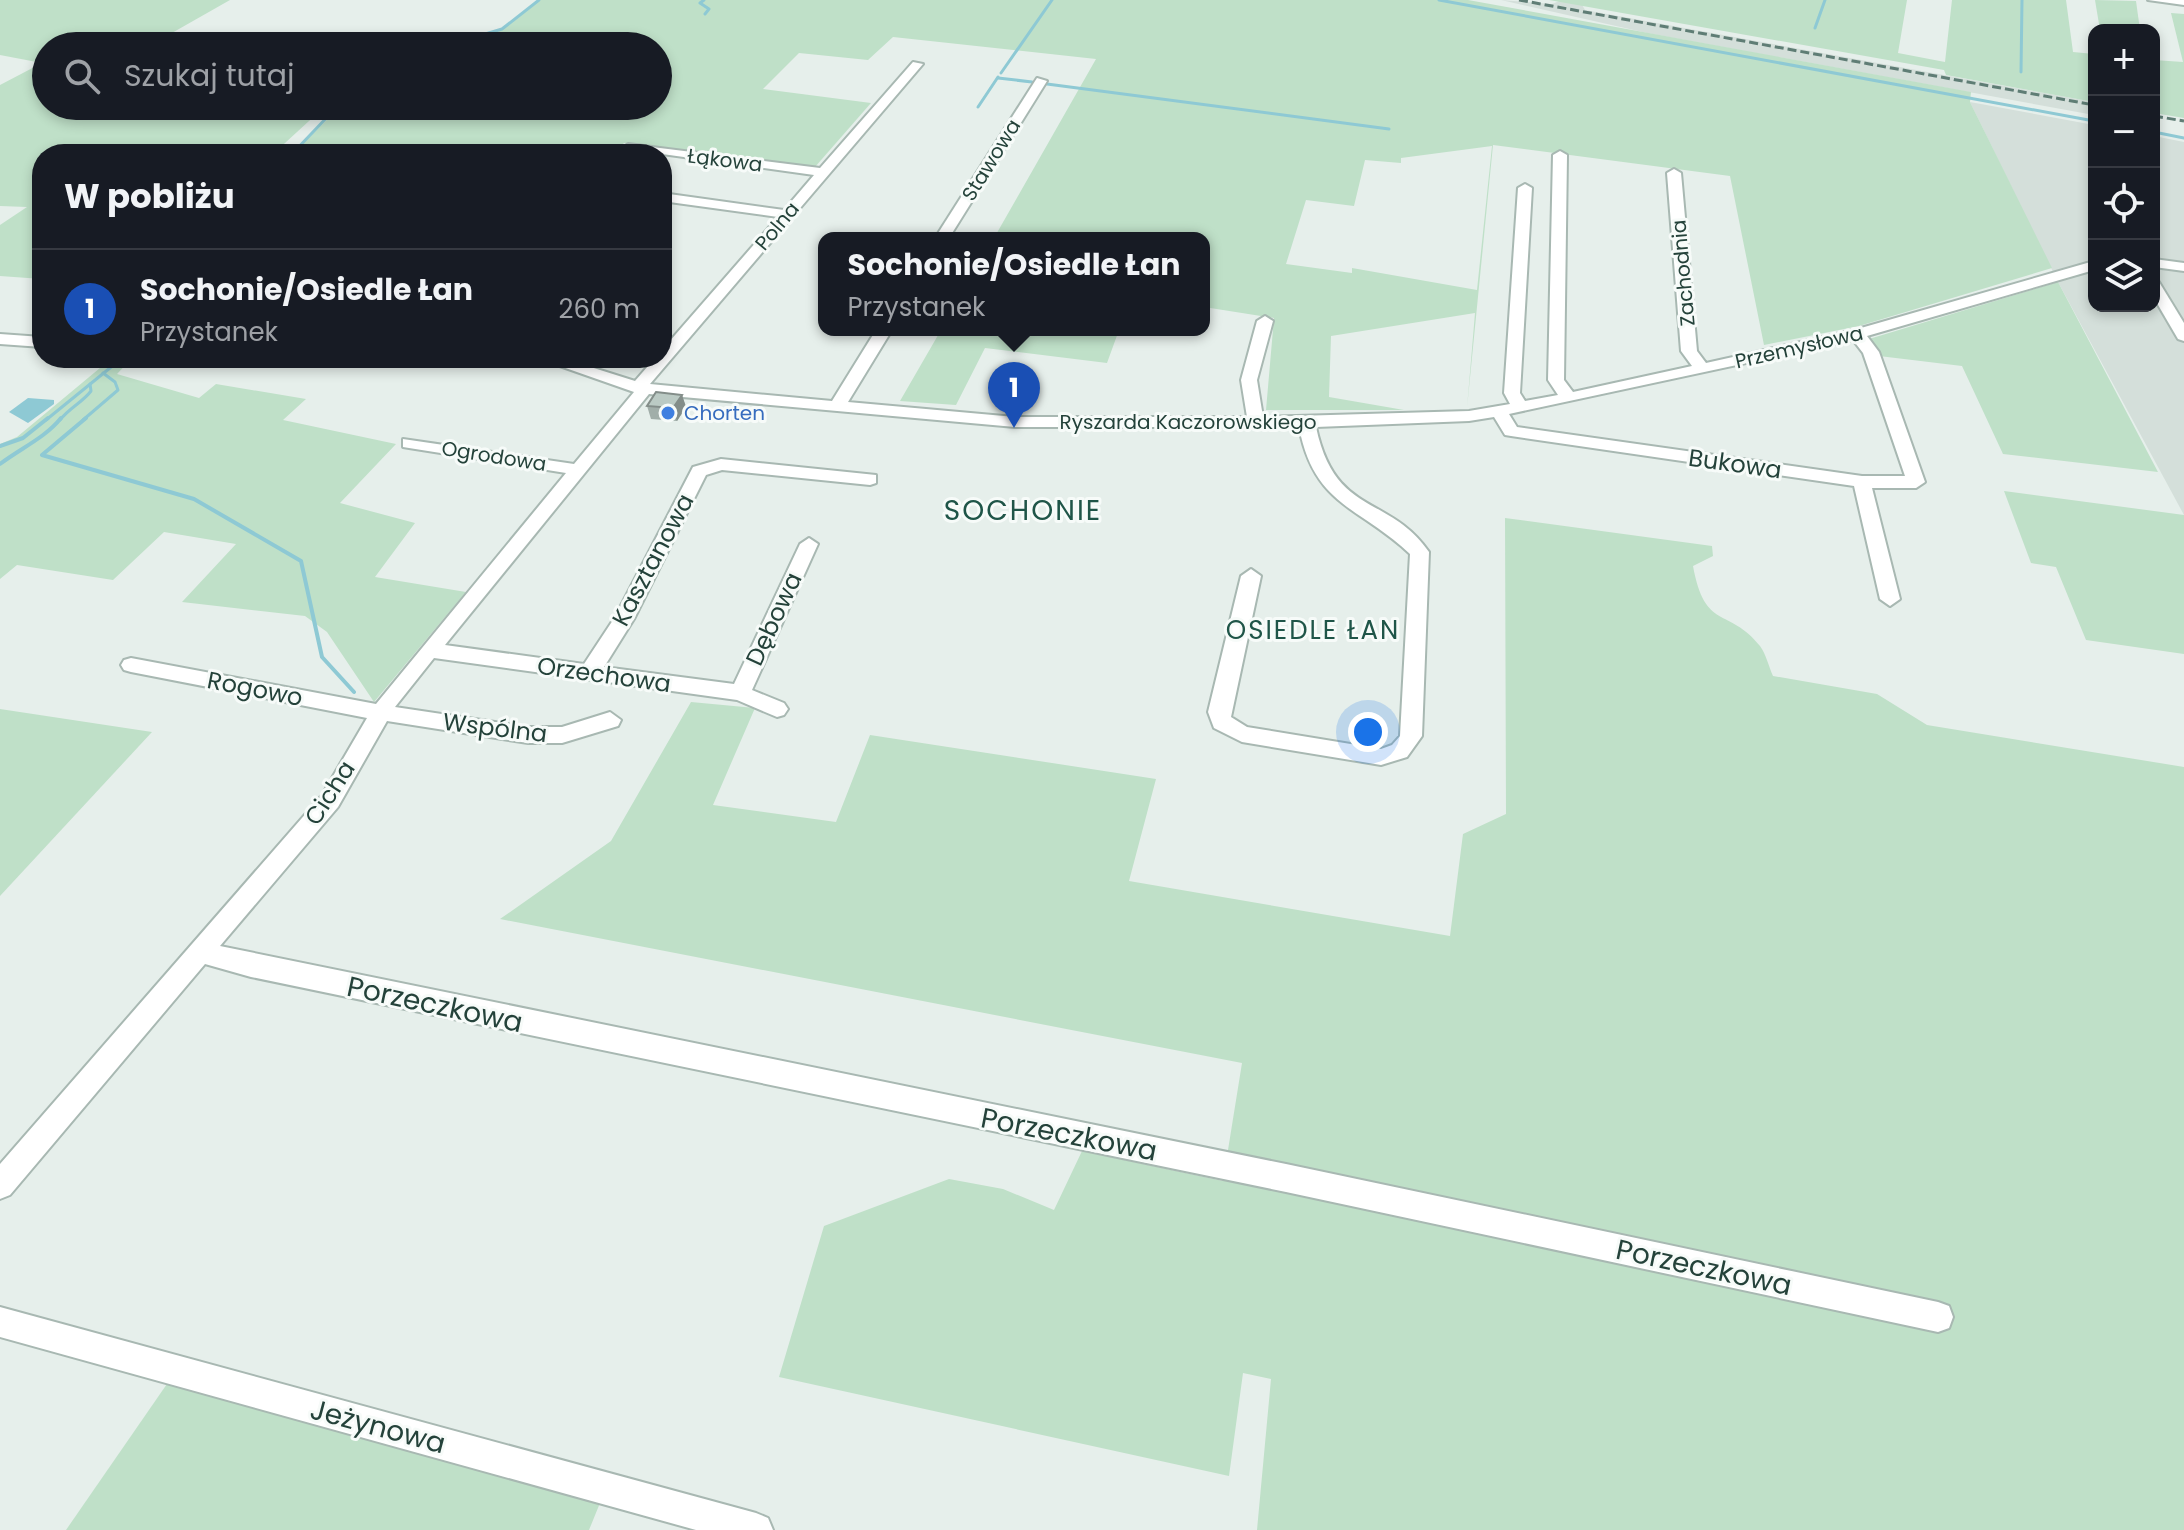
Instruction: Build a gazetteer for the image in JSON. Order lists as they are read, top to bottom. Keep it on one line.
{"streets":{"street":["Łąkowa","Stawowa","Polna","Zachodnia","Przemysłowa","Ryszarda Kaczorowskiego","Ogrodowa","Bukowa","Kasztanowa","Dębowa","Orzechowa","Rogowo","Wspólna","Cicha","Porzeczkowa","Jeżynowa"]},"crossings":[["Łąkowa","Polna"],["Polna","Ryszarda Kaczorowskiego"],["Polna","Cicha"],["Zachodnia","Przemysłowa"],["Przemysłowa","Ryszarda Kaczorowskiego"],["Przemysłowa","Bukowa"],["Ryszarda Kaczorowskiego","Bukowa"],["Ryszarda Kaczorowskiego","Cicha"],["Ogrodowa","Cicha"],["Kasztanowa","Orzechowa"],["Dębowa","Orzechowa"],["Orzechowa","Cicha"],["Rogowo","Wspólna"],["Rogowo","Cicha"],["Wspólna","Cicha"],["Cicha","Porzeczkowa"]],"districts":["SOCHONIE","OSIEDLE ŁAN"],"places":["Chorten"],"page":{"map_buttons":["+","−"],"search":"Szukaj tutaj","heading":"W pobliżu","popup":["Sochonie/Osiedle Łan","Przystanek"],"list":[{"mark":"1","name":"Sochonie/Osiedle Łan","note":"Przystanek","value":"260 m"}],"pins":"1"}}
